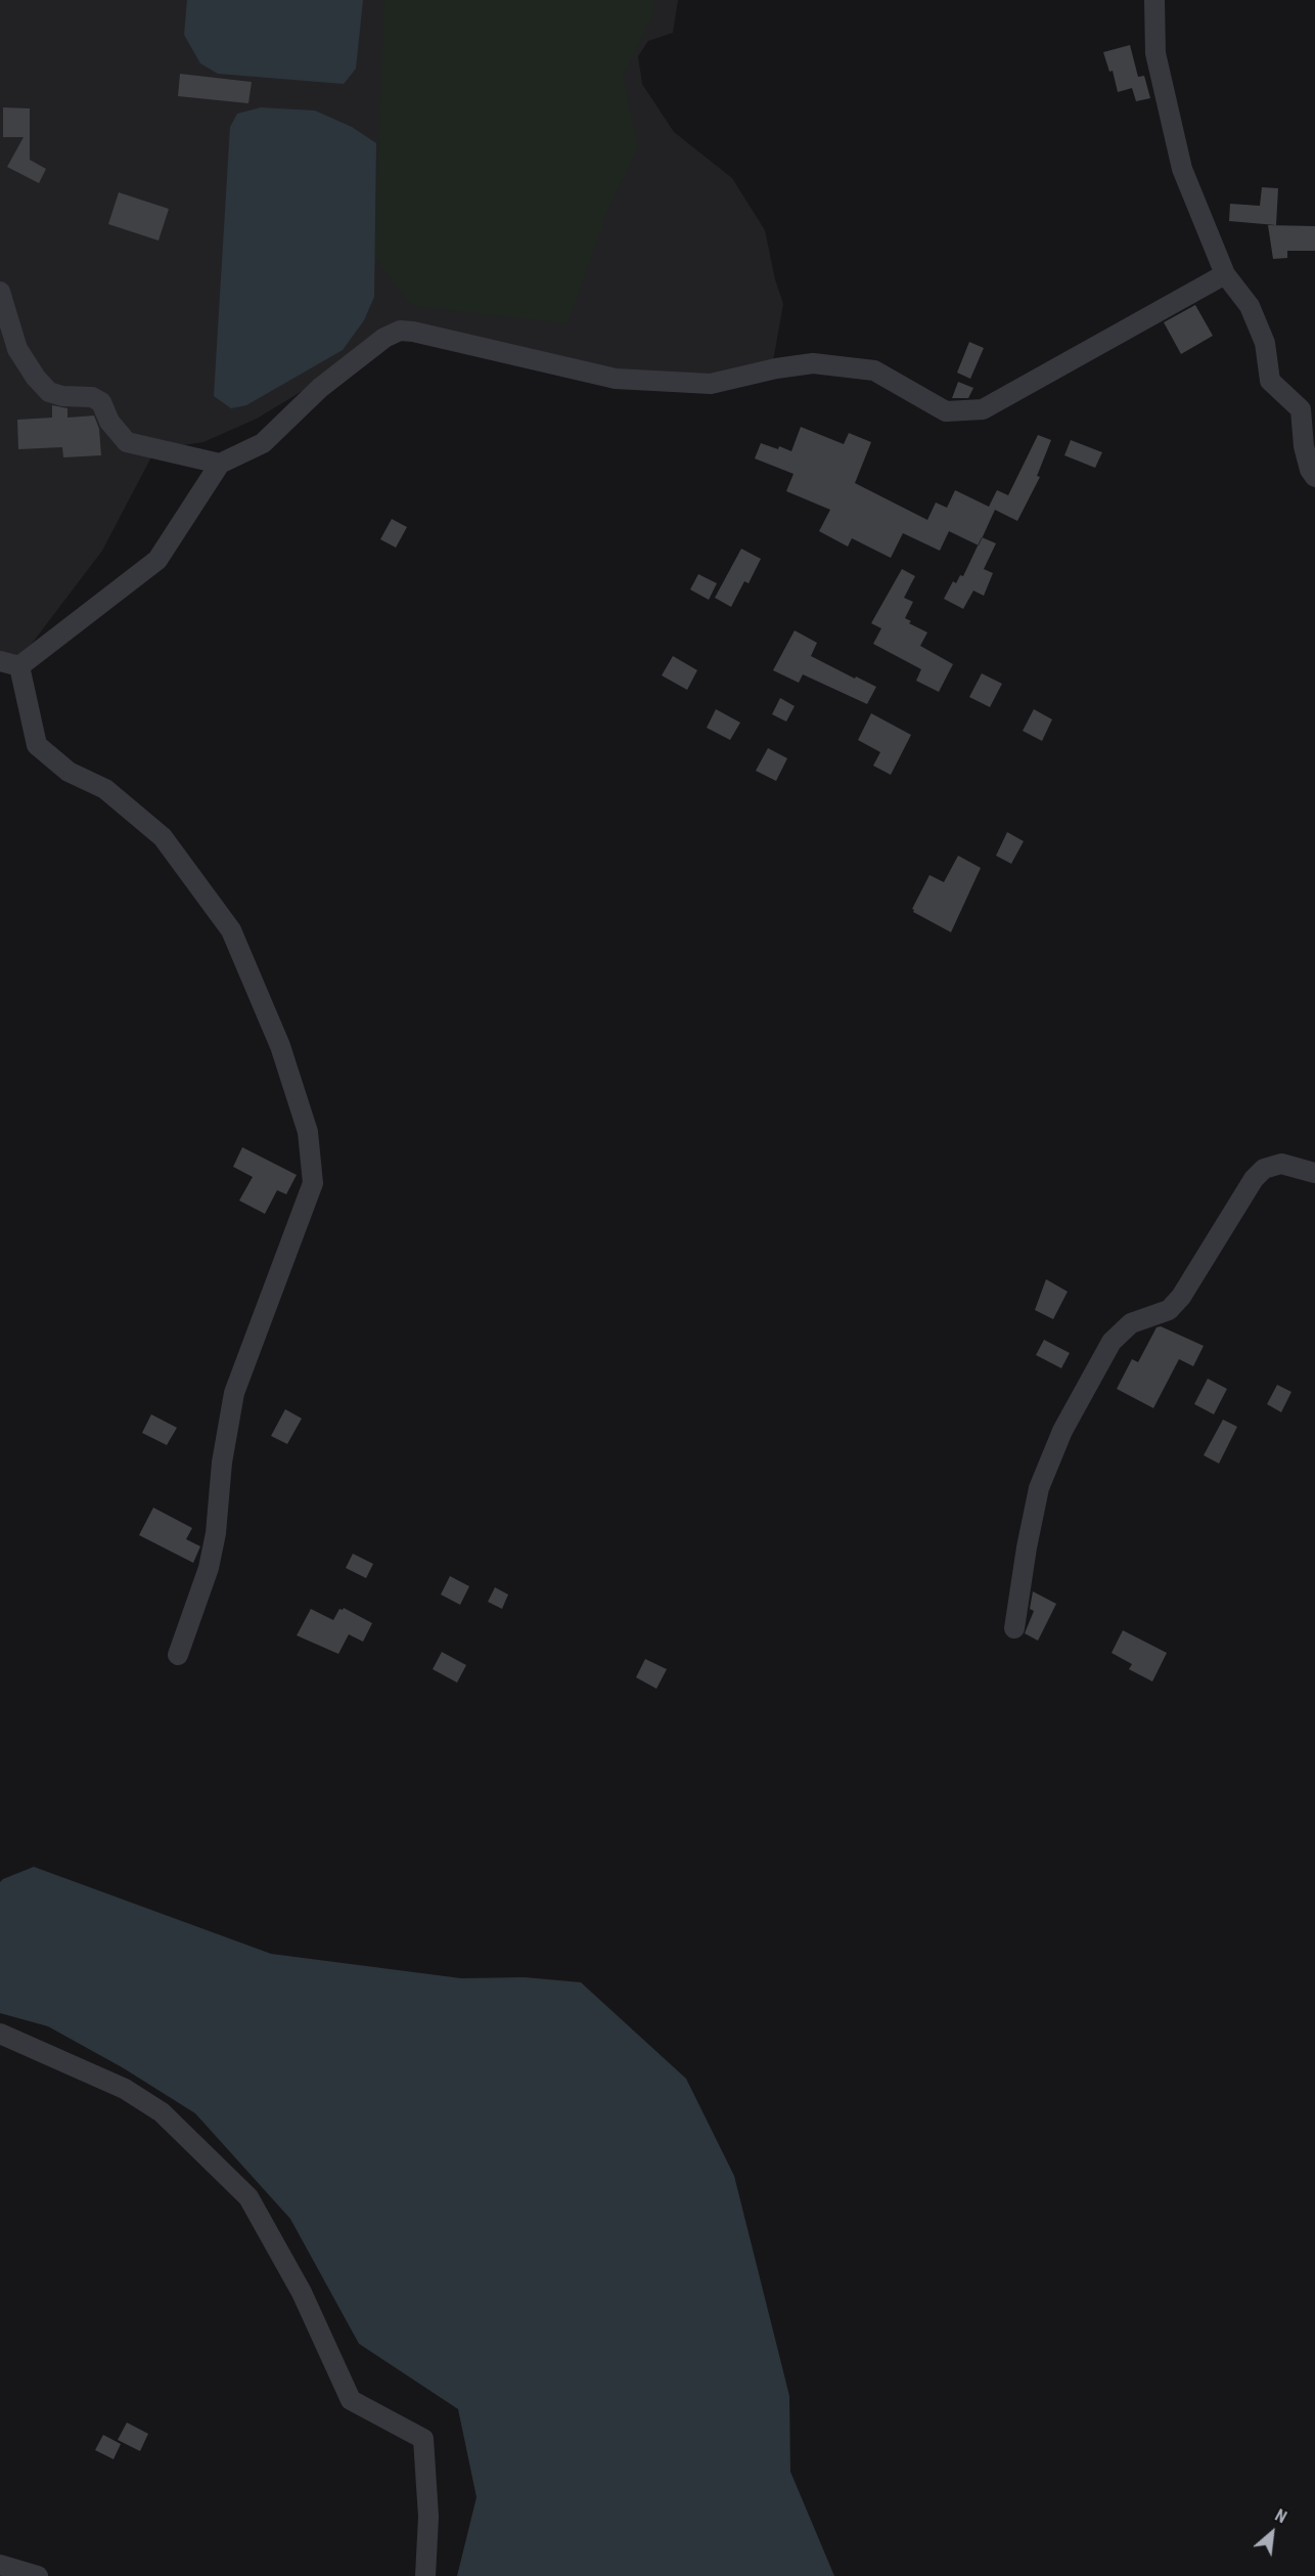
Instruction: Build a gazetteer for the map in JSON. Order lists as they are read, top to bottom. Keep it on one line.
{"north":"top right"}
